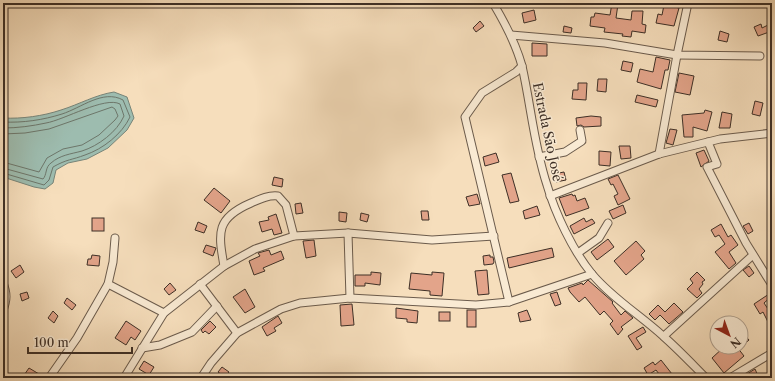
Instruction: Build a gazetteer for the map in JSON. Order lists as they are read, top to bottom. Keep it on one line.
{"streets":{"street":["Estrada São José"]},"scale_bar":"100 m","north":"bottom right"}
